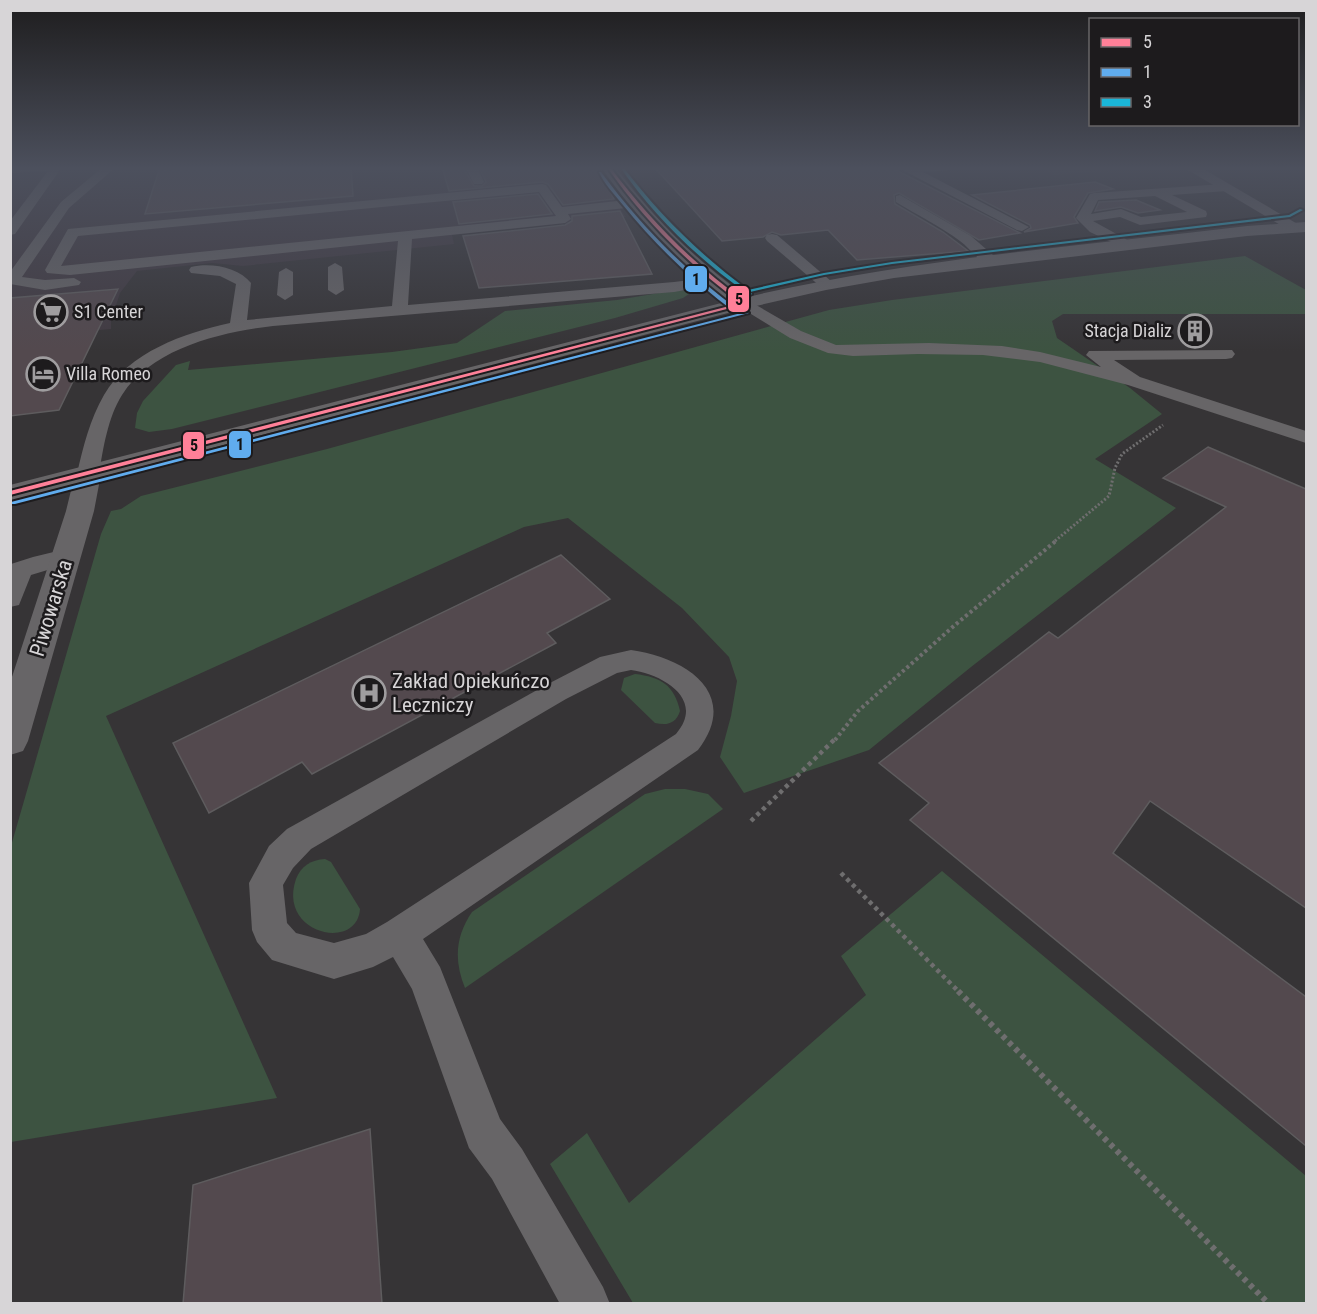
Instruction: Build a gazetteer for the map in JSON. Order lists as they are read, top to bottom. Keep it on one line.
{"streets":{"main road":["Piwowarska"]},"places":{"supermarket":["S1 Center"],"building":["Stacja Dializ"],"hotel":["Villa Romeo"],"hospital":["Zakład Opiekuńczo Leczniczy"]},"lines":["transit line 5","transit line 1","transit line 3"],"legend":["5","1","3"]}
